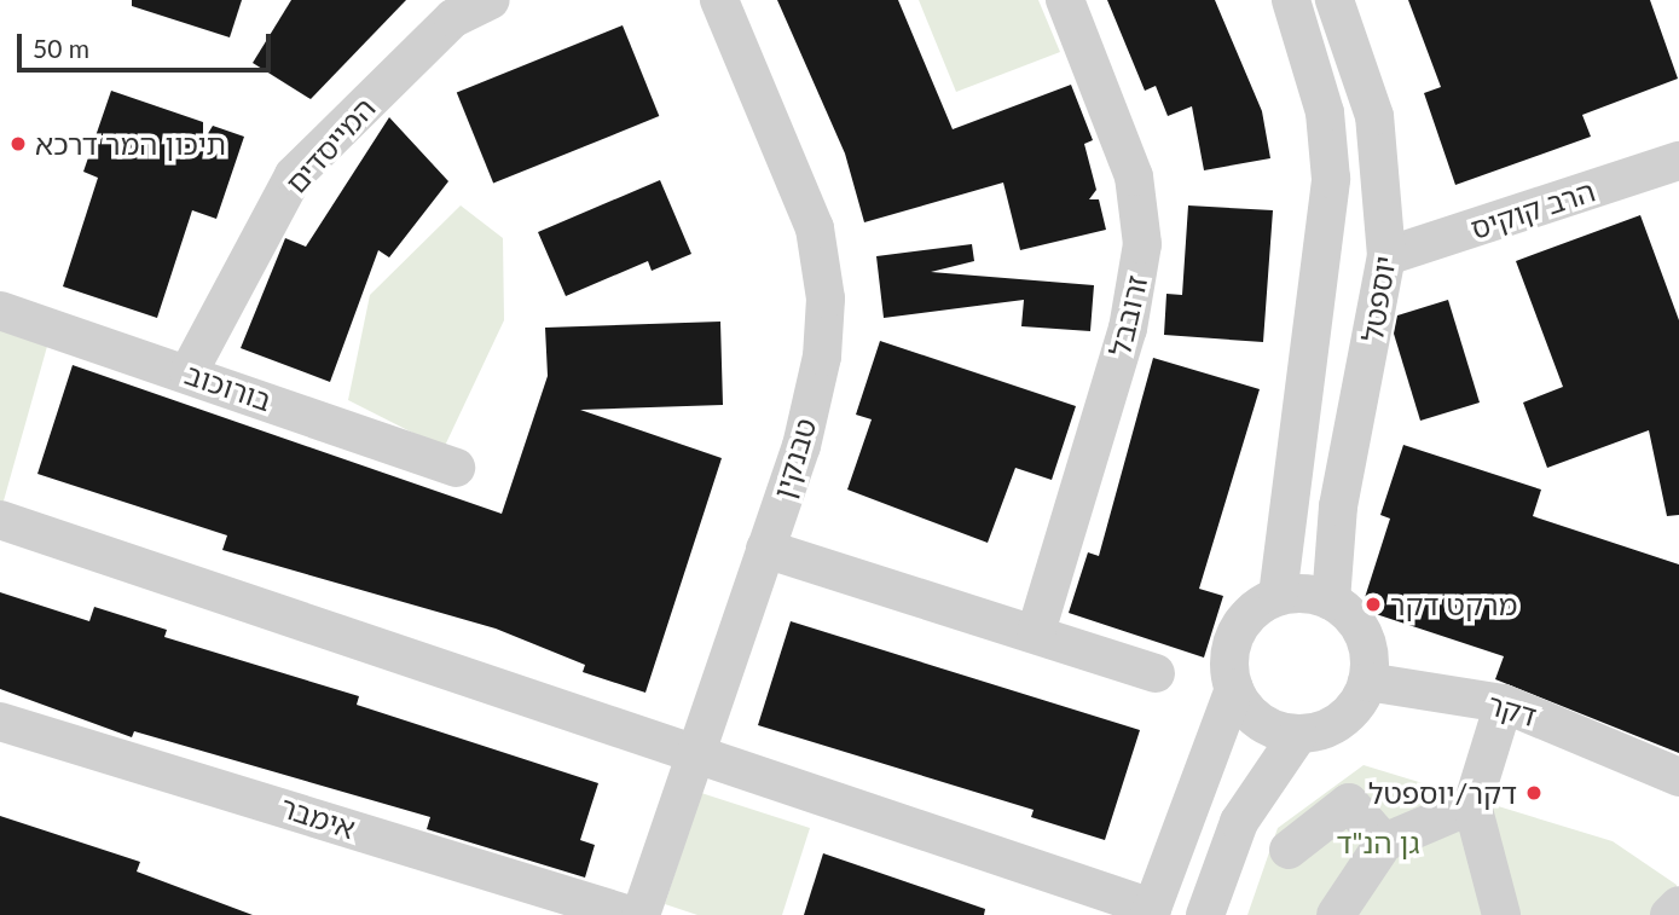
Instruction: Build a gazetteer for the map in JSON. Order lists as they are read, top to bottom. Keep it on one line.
{"streets":{"street":["המייסדים","הרב קוקיס","יוספטל","זרובבל","בורוכוב","טבנקין","דקר","אימבר"]},"crossings":[["המייסדים","בורוכוב"],["הרב קוקיס","יוספטל"],["יוספטל","דקר"]],"parks":["גן הנ\"ד"],"places":["תיכון המר דרכא","מרקט דקר","דקר/יוספטל"],"scale_bar":"50 m"}
